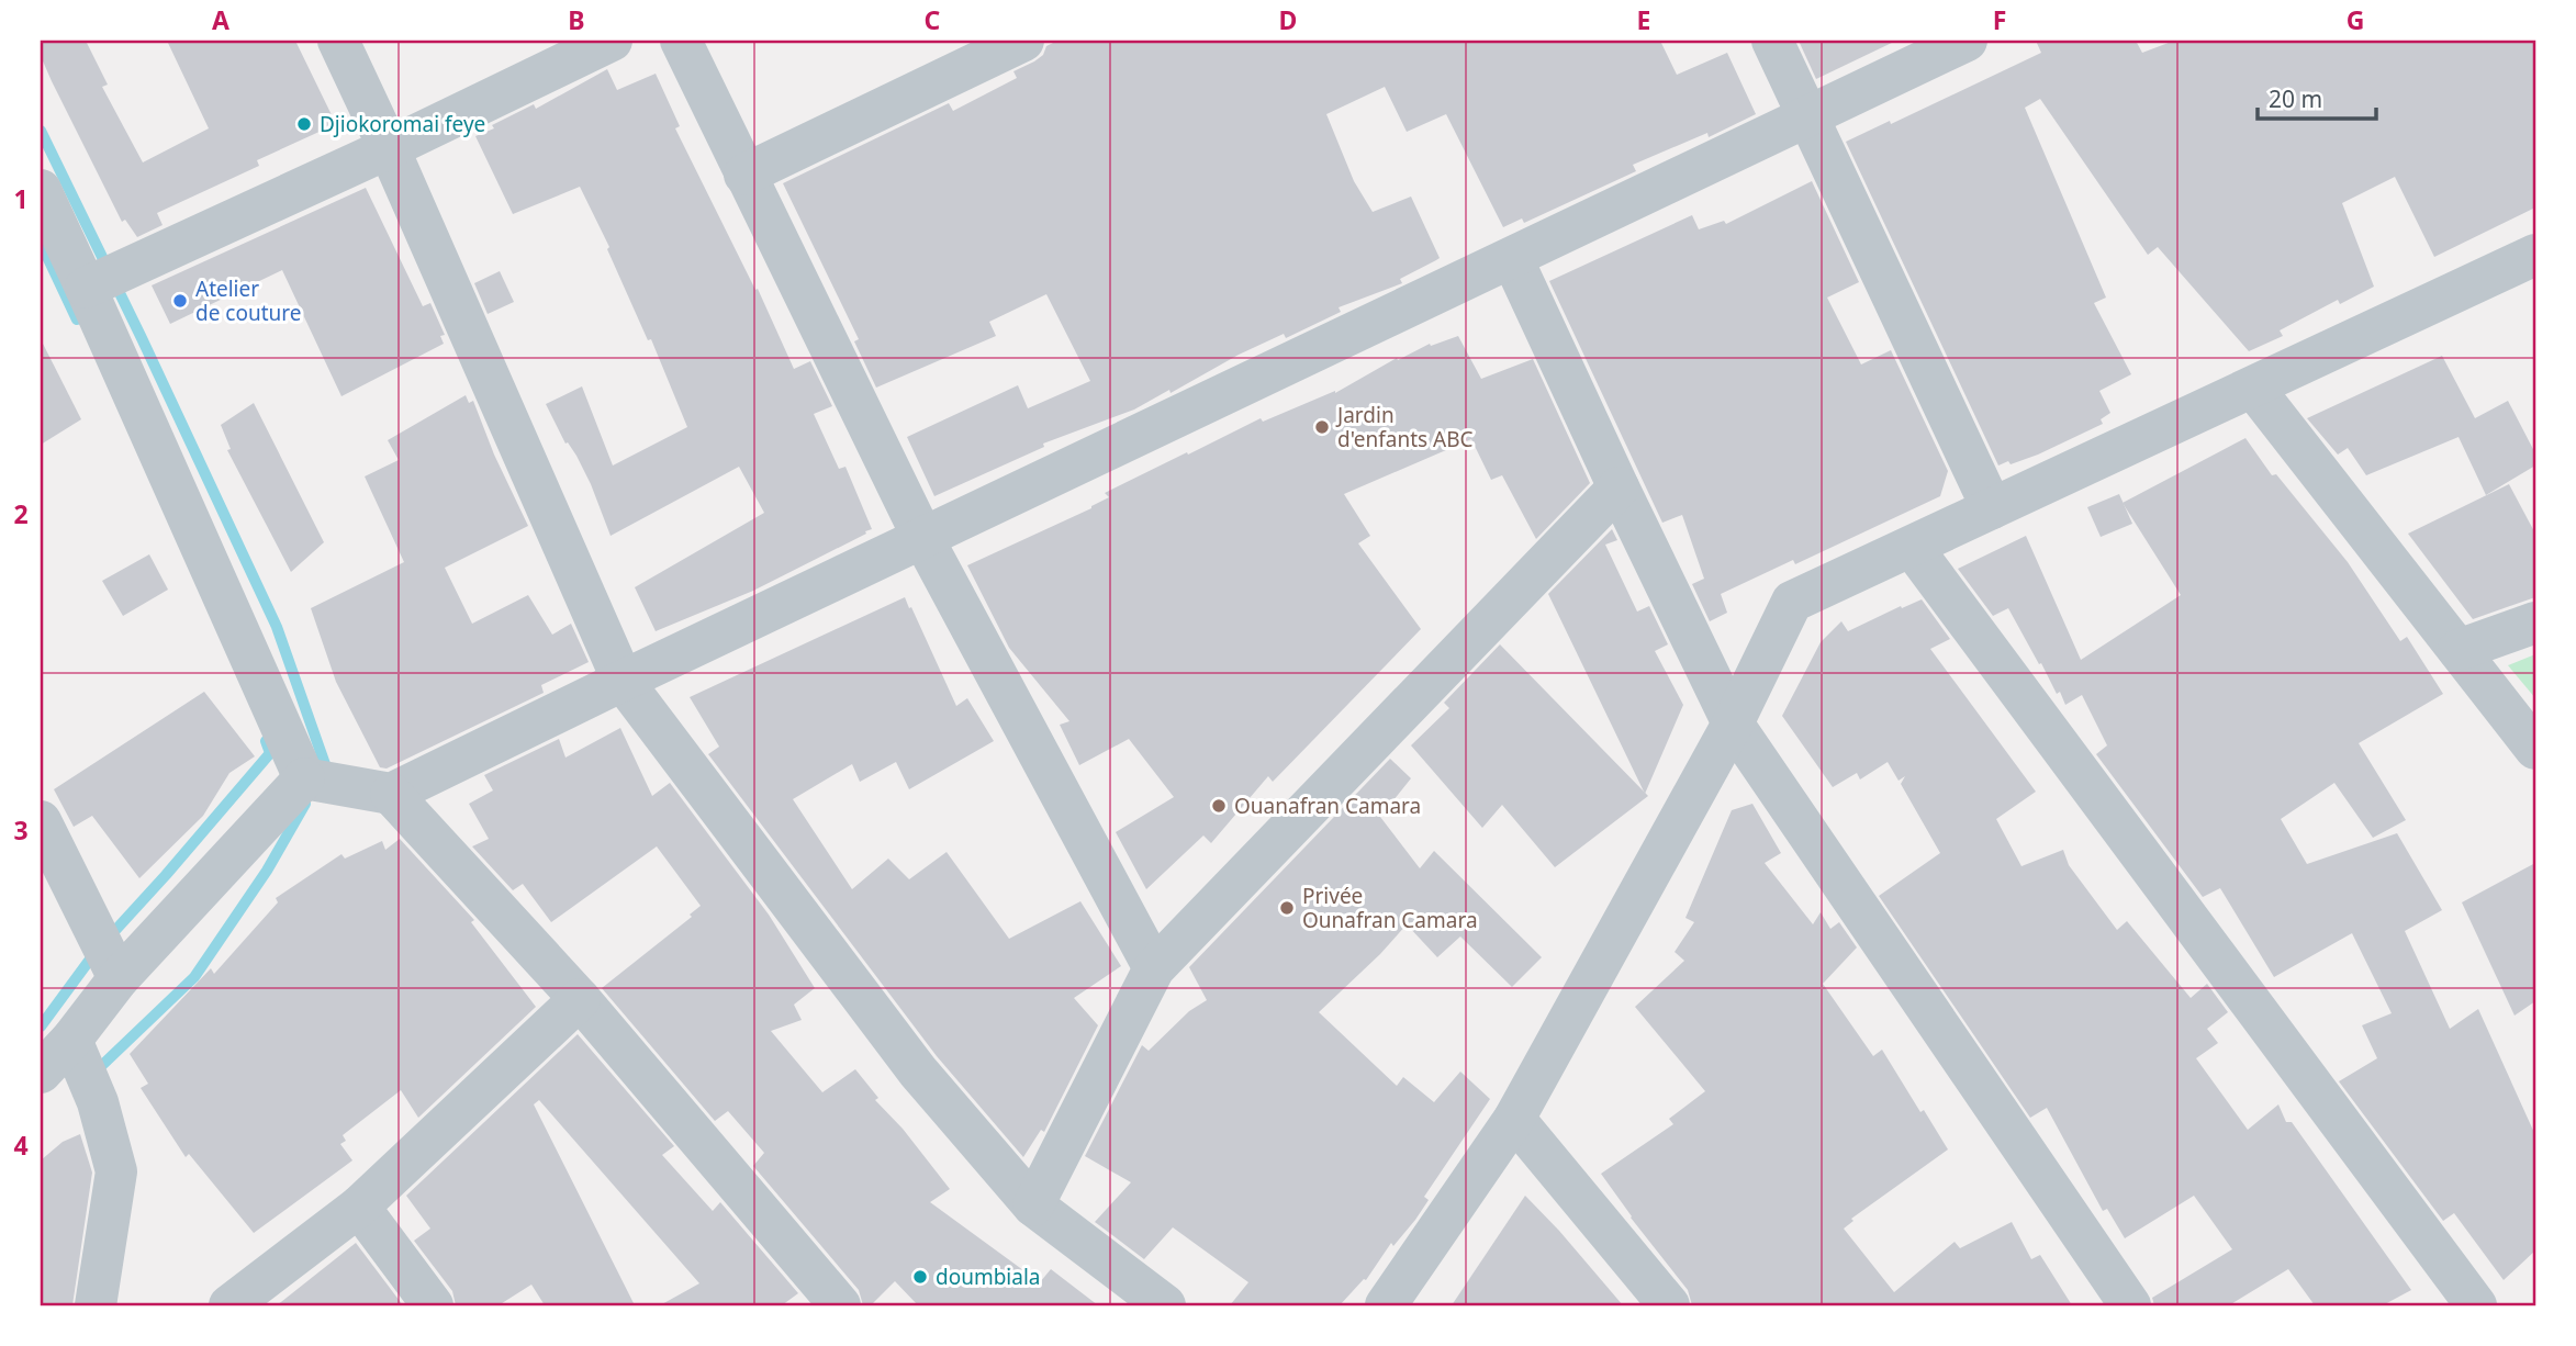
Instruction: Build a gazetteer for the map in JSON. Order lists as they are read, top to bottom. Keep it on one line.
{"places":["Djiokoromai feye","Atelier de couture","Jardin d'enfants ABC","Ouanafran Camara","Privée Ounafran Camara","doumbiala"],"scale_bar":"20 m","grid":{"columns":["A","B","C","D","E","F","G"],"rows":["1","2","3","4"]}}
